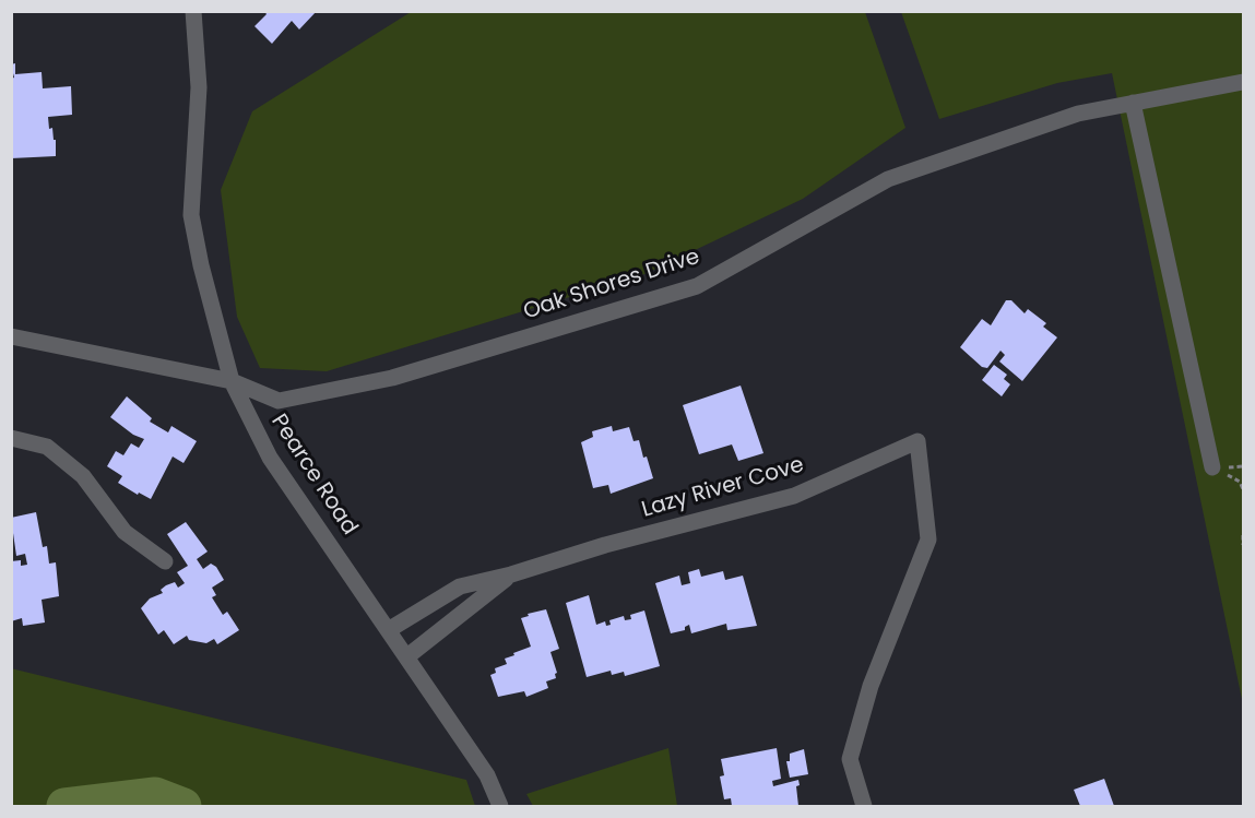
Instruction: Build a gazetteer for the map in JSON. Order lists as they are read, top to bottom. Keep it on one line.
{"streets":{"street":["Oak Shores Drive","Pearce Road","Lazy River Cove"]},"crossings":[["Oak Shores Drive","Pearce Road"],["Pearce Road","Lazy River Cove"]]}
